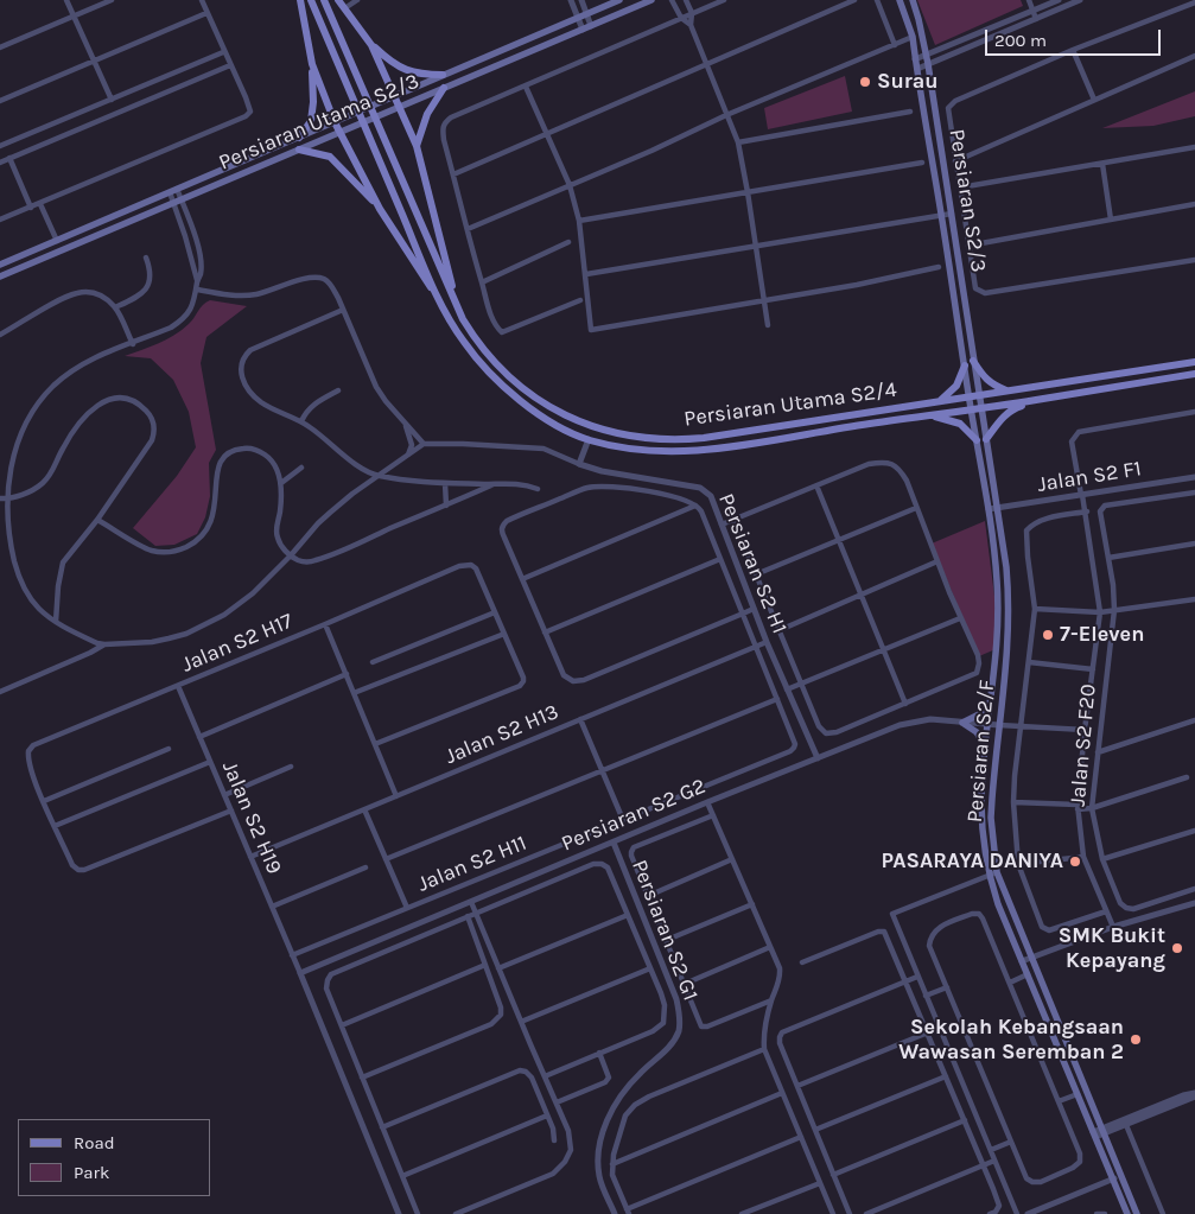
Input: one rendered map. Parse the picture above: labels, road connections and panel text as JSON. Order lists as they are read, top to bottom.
{
  "streets": {
    "main road": [
      "Persiaran Utama S2/3",
      "Persiaran S2/3",
      "Persiaran Utama S2/4",
      "Persiaran S2/F"
    ],
    "street": [
      "Jalan S2 F1",
      "Persiaran S2 H1",
      "Jalan S2 H17",
      "Jalan S2 H13",
      "Jalan S2 F20",
      "Persiaran S2 G2",
      "Jalan S2 H19",
      "Jalan S2 H11",
      "Persiaran S2 G1"
    ]
  },
  "crossings": [
    ["Persiaran S2/3", "Persiaran Utama S2/4"],
    ["Persiaran S2/3", "Persiaran S2/F"],
    ["Persiaran Utama S2/4", "Persiaran S2/F"],
    ["Jalan S2 F1", "Persiaran S2/F"],
    ["Persiaran S2 H1", "Jalan S2 H13"],
    ["Persiaran S2 H1", "Persiaran S2 G2"],
    ["Jalan S2 H17", "Jalan S2 H19"],
    ["Jalan S2 H13", "Jalan S2 H19"],
    ["Persiaran S2/F", "Persiaran S2 G2"],
    ["Persiaran S2 G2", "Jalan S2 H19"],
    ["Persiaran S2 G2", "Persiaran S2 G1"],
    ["Jalan S2 H19", "Jalan S2 H11"]
  ],
  "places": [
    "Surau",
    "7-Eleven",
    "PASARAYA DANIYA",
    "SMK Bukit Kepayang",
    "Sekolah Kebangsaan Wawasan Seremban 2"
  ],
  "legend": ["Road", "Park"],
  "scale_bar": "200 m"
}
